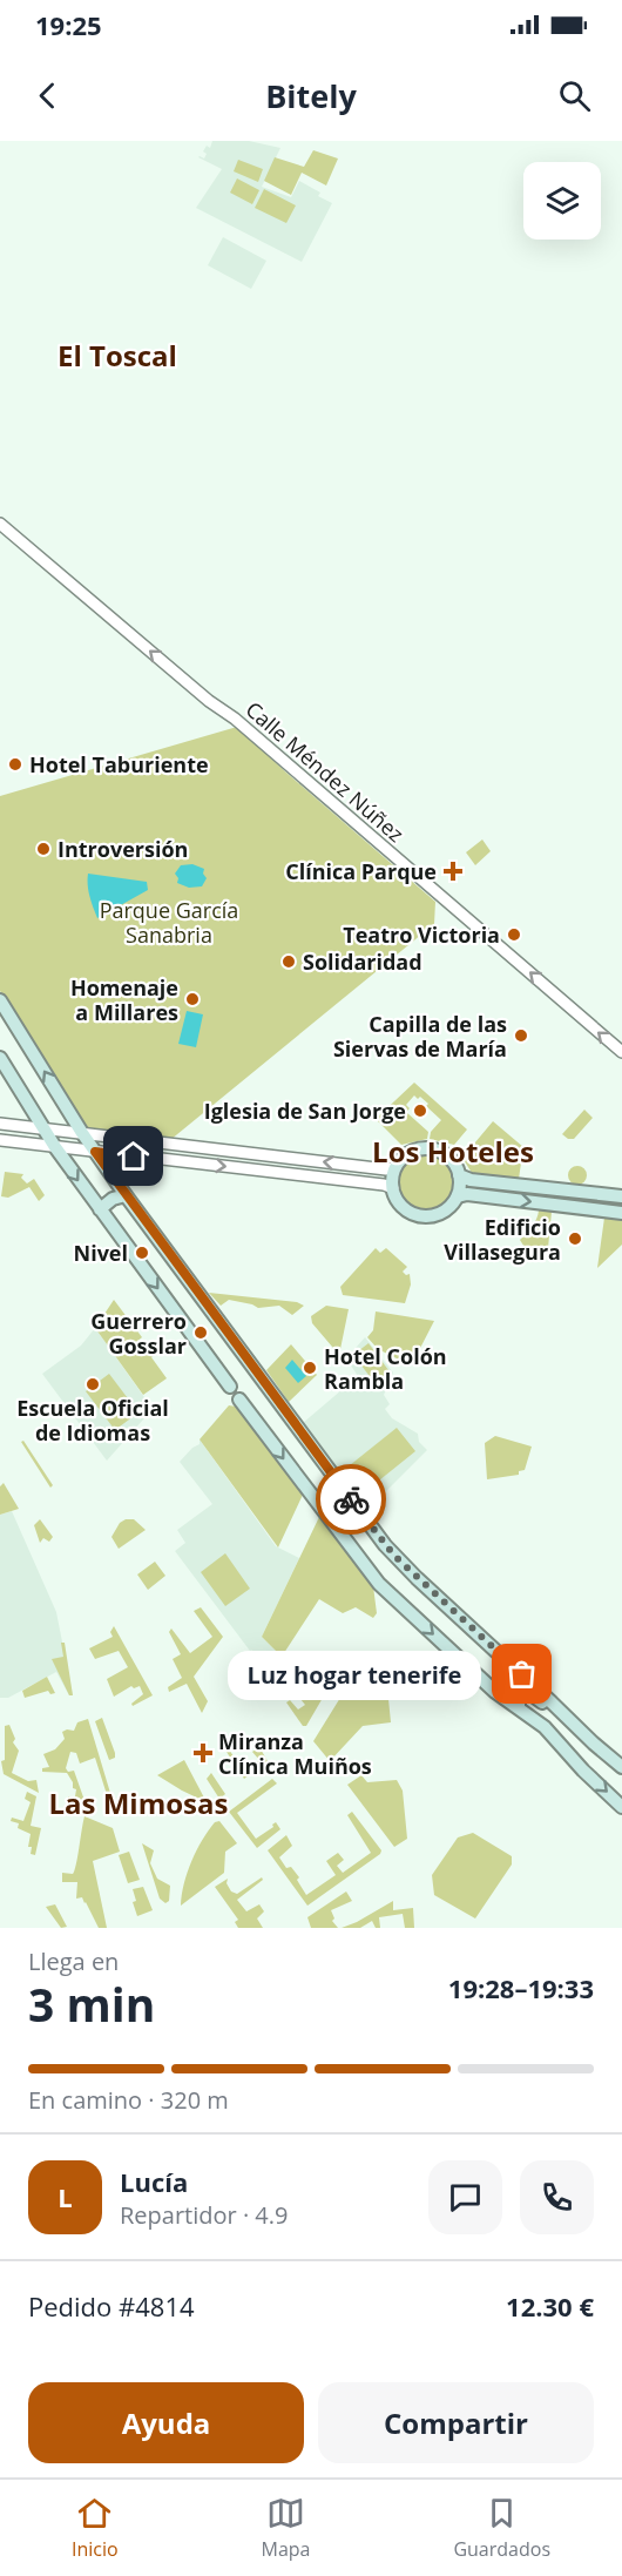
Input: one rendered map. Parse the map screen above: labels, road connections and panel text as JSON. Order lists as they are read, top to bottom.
{
  "streets": {
    "street": ["Calle Méndez Núñez"]
  },
  "one_way": ["Calle Méndez Núñez"],
  "districts": ["El Toscal", "Los Hoteles", "Las Mimosas"],
  "parks": ["Parque García Sanabria"],
  "places": {
    "other": [
      "Hotel Taburiente",
      "Introversión",
      "Teatro Victoria",
      "Solidaridad",
      "Homenaje a Millares",
      "Capilla de las Siervas de María",
      "Iglesia de San Jorge",
      "Edificio Villasegura",
      "Nivel",
      "Guerrero Gosslar",
      "Hotel Colón Rambla",
      "Escuela Oficial de Idiomas",
      "Luz hogar tenerife"
    ],
    "health": ["Clínica Parque", "Miranza Clínica Muiños"]
  },
  "page": {
    "status": "19:25",
    "header": "Bitely",
    "bubble": "Luz hogar tenerife",
    "heading": ["3 min", "Llega en", "19:28–19:33"],
    "panel": [
      "Lucía",
      "Repartidor · 4.9",
      "Pedido #4814",
      "12.30 €"
    ],
    "bar": "En camino · 320 m",
    "round": "L",
    "buttons": ["Ayuda", "Compartir"],
    "tabs": ["Inicio", "Mapa", "Guardados"]
  }
}
